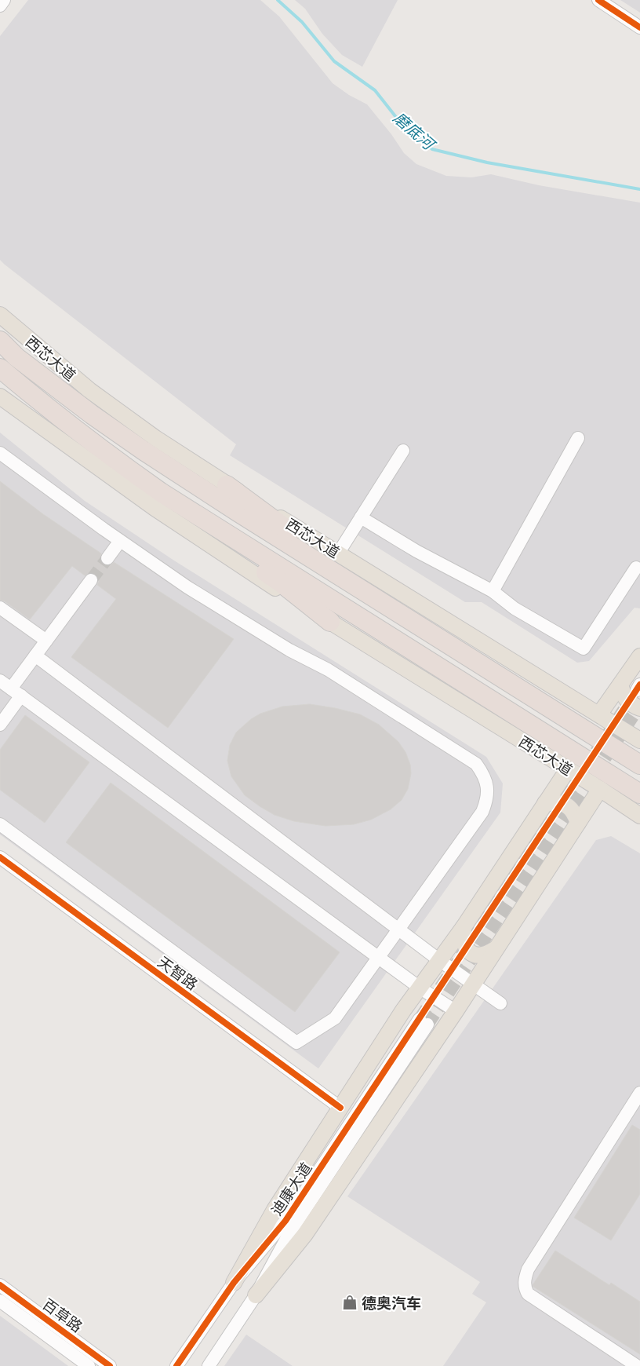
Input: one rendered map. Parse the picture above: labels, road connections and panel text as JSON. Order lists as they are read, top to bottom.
{
  "streets": {
    "highway": ["西芯大道"],
    "street": ["天智路", "迪康大道", "百草路"]
  },
  "water": ["磨底河"],
  "places": {
    "shop": ["德奥汽车"]
  }
}
